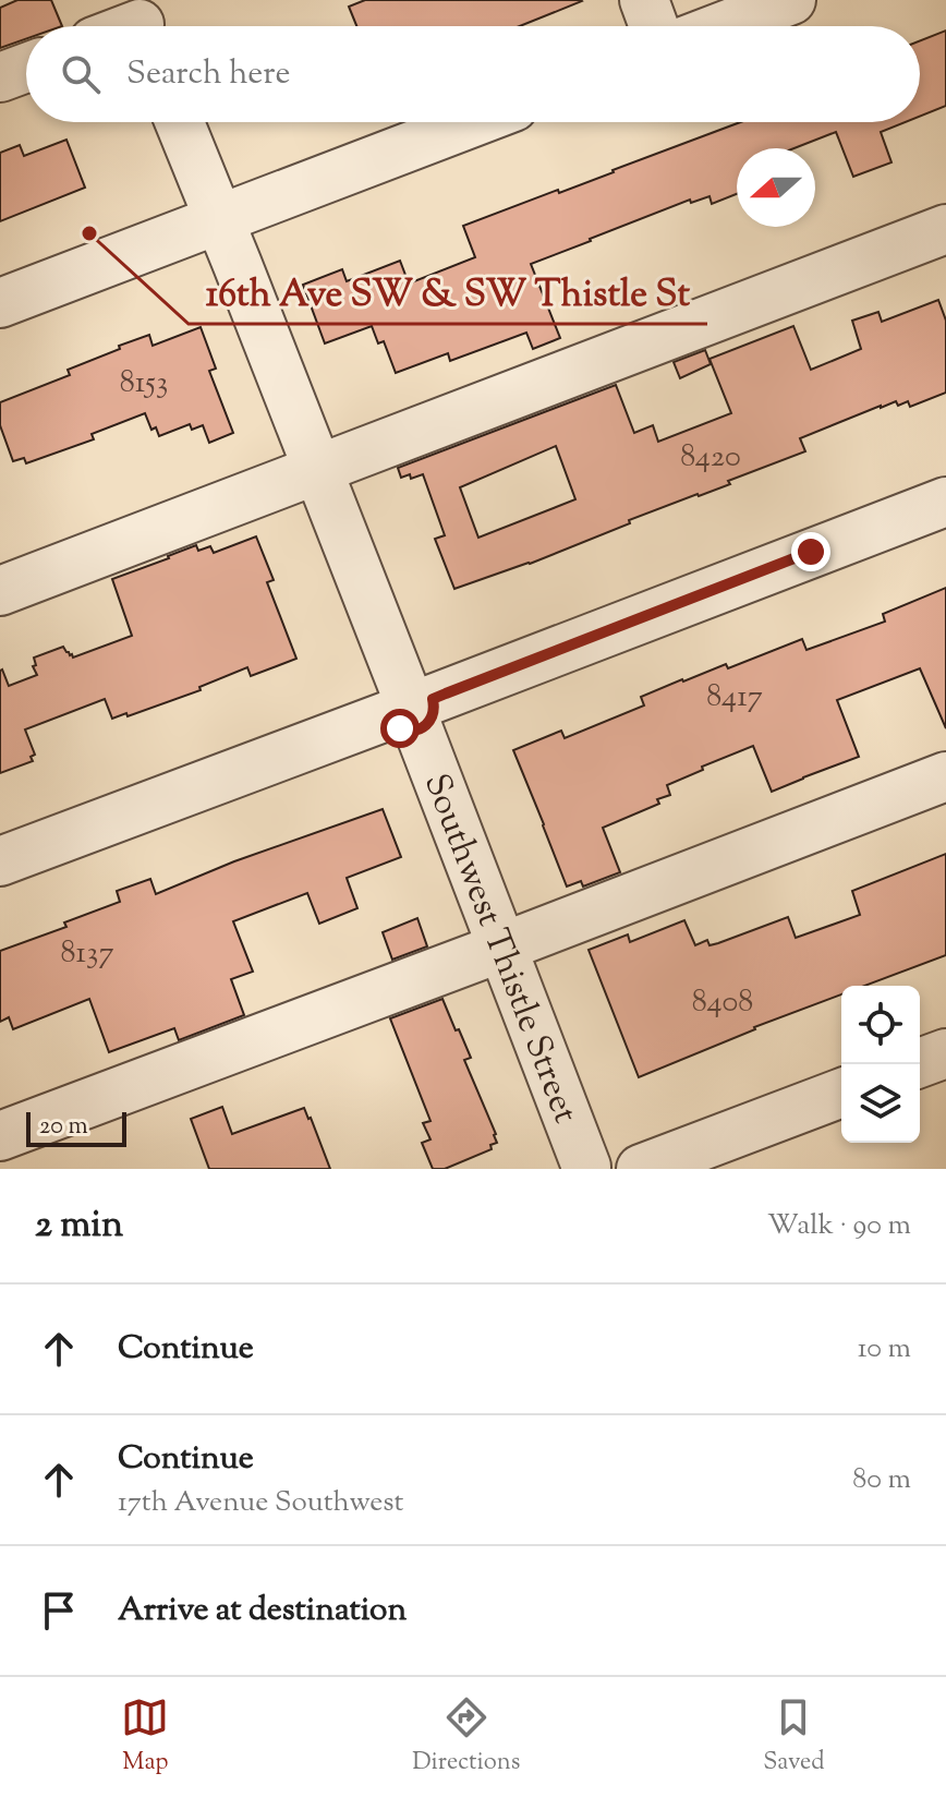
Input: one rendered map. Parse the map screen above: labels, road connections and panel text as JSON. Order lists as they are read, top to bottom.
{
  "streets": {
    "street": ["Southwest Thistle Street"]
  },
  "places": ["16th Ave SW & SW Thistle St"],
  "house_numbers": [
    "8153",
    "8420",
    "8417",
    "8137",
    "8408"
  ],
  "scale_bar": "20 m",
  "north": "left",
  "page": {
    "search": "Search here",
    "scale": "20 m",
    "heading": ["2 min", "Walk · 90 m"],
    "list": [
      ["Continue", "10 m"],
      ["Continue", "17th Avenue Southwest", "80 m"],
      "Arrive at destination"
    ],
    "nav": ["Map", "Directions", "Saved"]
  }
}
